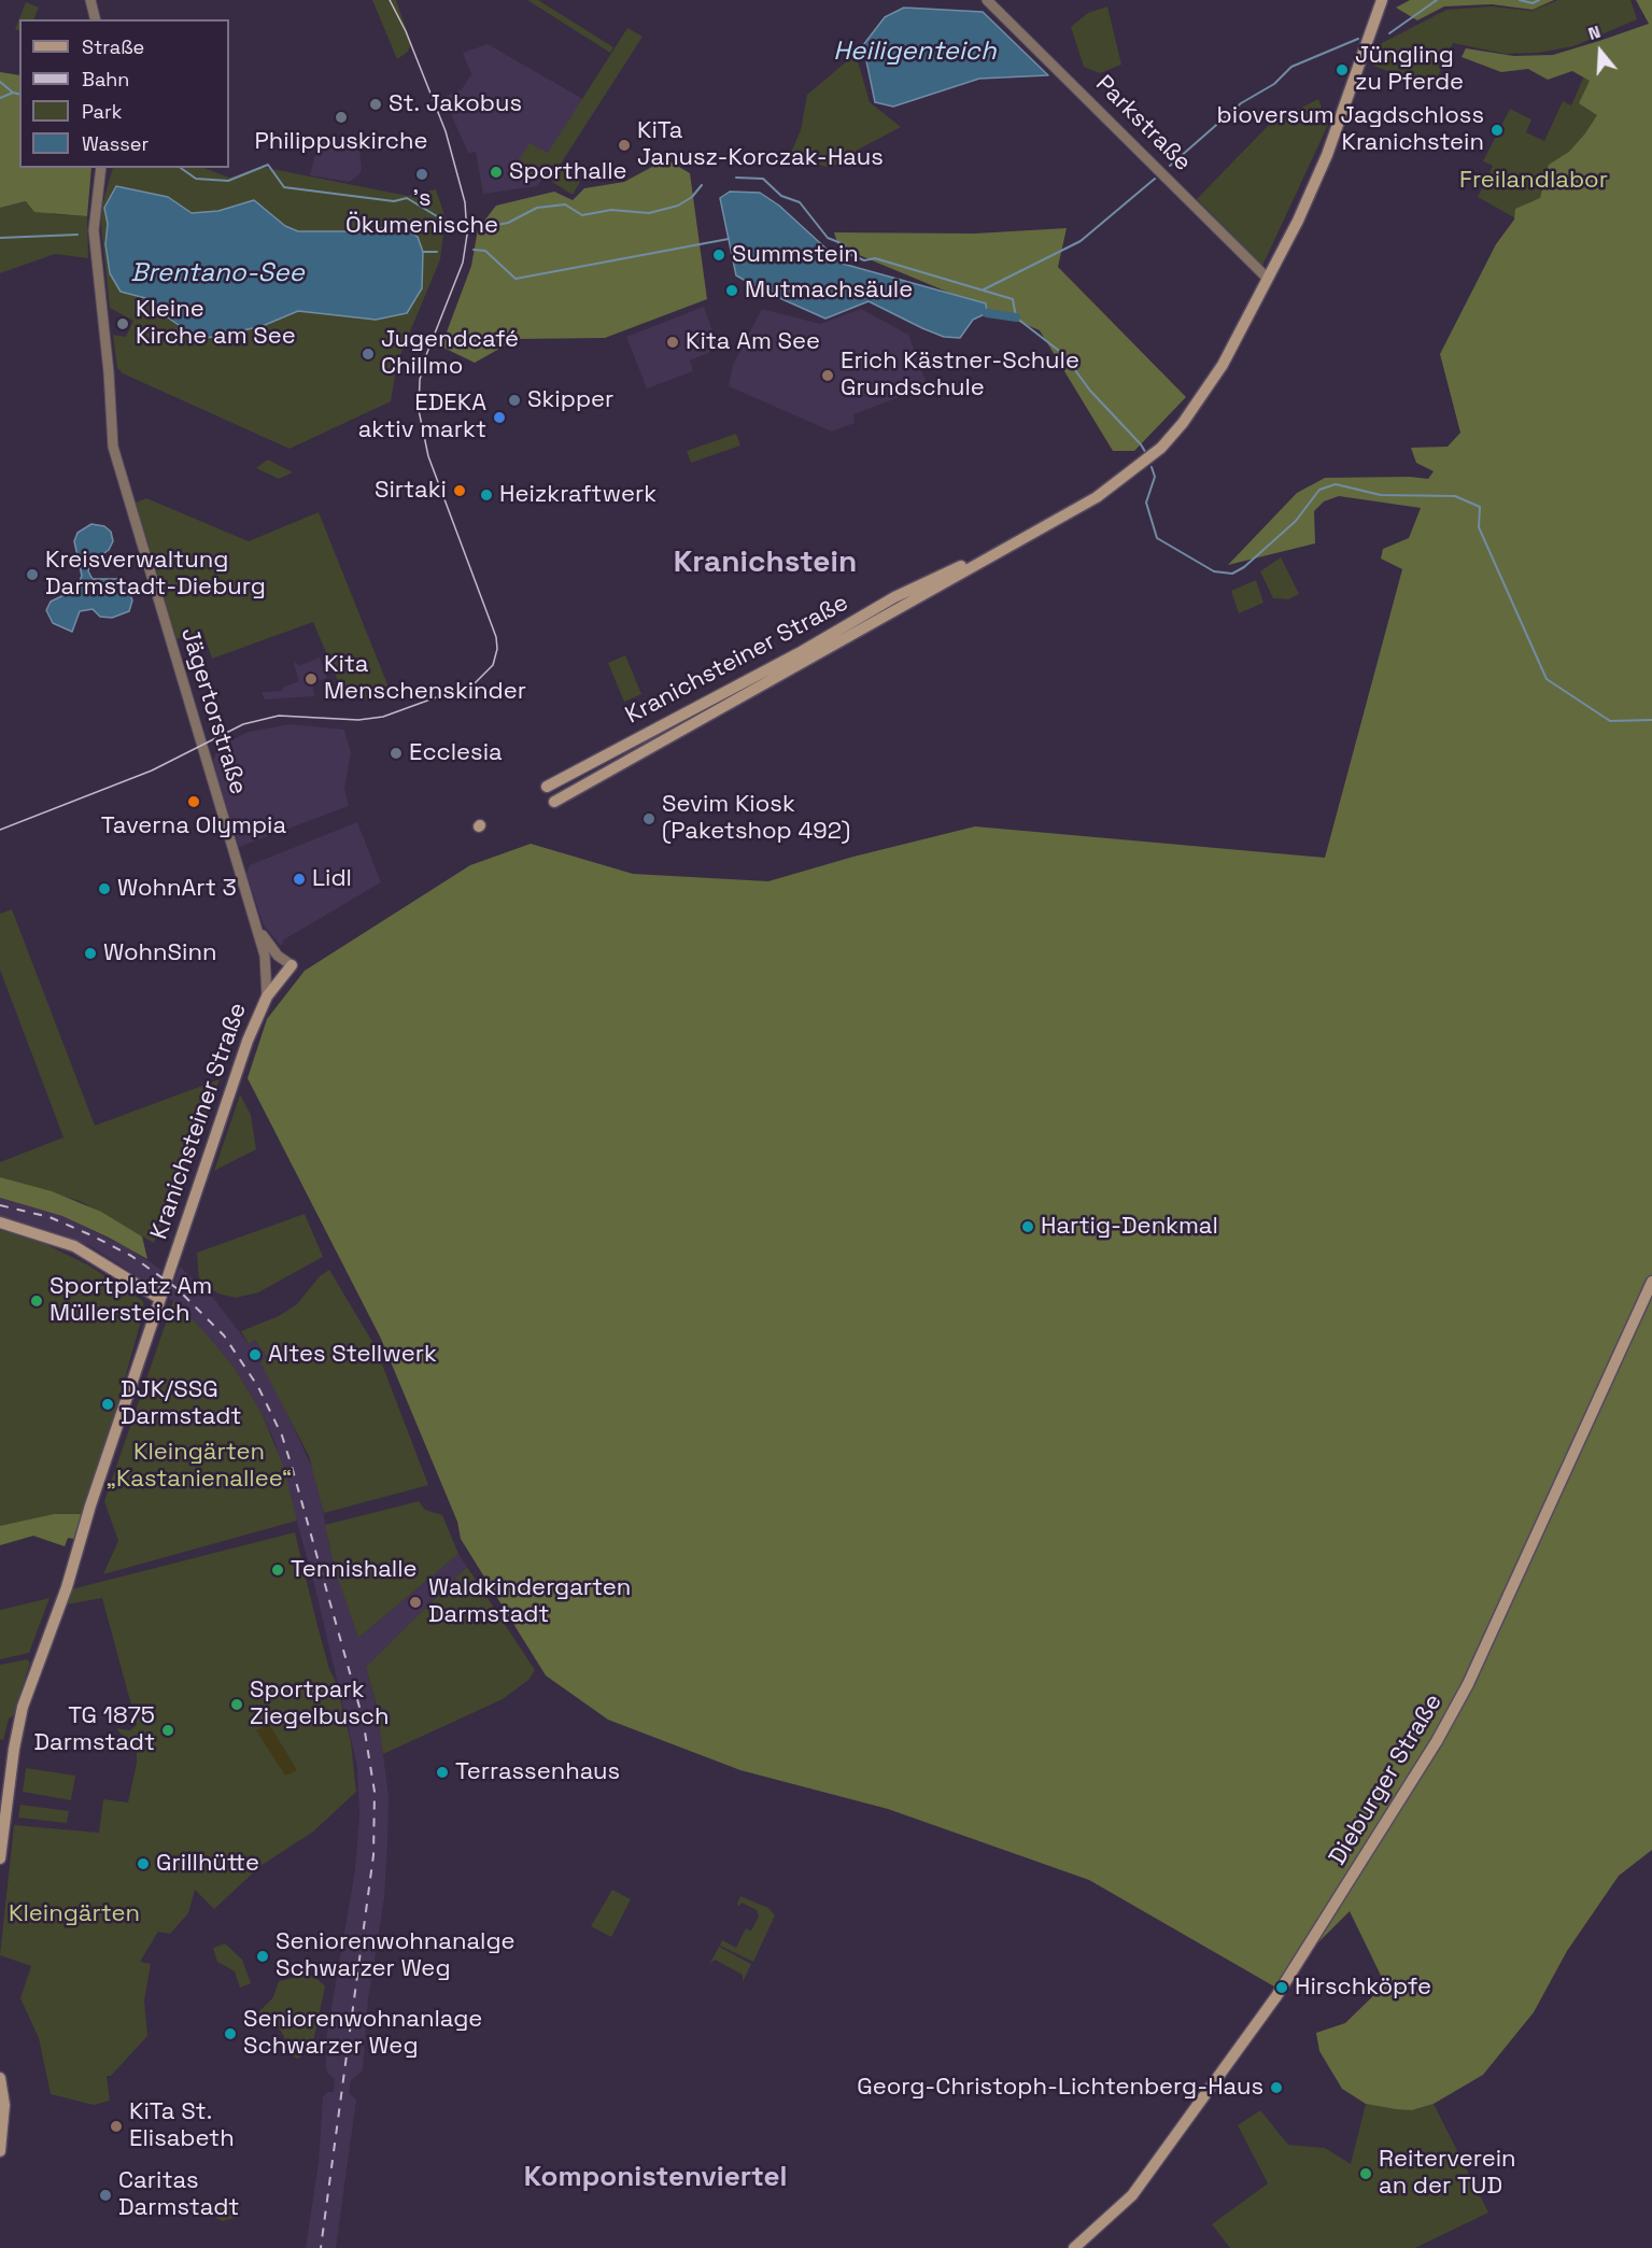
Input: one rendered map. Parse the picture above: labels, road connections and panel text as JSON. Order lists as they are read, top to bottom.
{
  "streets": {
    "main road": ["Kranichsteiner Straße", "Dieburger Straße"],
    "street": ["Parkstraße", "Jägertorstraße"]
  },
  "crossings": [
    ["Parkstraße", "Kranichsteiner Straße"],
    ["Kranichsteiner Straße", "Jägertorstraße"]
  ],
  "districts": ["Kranichstein", "Komponistenviertel"],
  "water": ["Heiligenteich", "Brentano-See"],
  "parks": ["Freilandlabor", "Kleingärten „Kastanienallee“", "Kleingärten"],
  "places": [
    "Jüngling zu Pferde",
    "St. Jakobus",
    "Philippuskirche",
    "bioversum Jagdschloss Kranichstein",
    "KiTa Janusz-Korczak-Haus",
    "Sporthalle",
    "'s Ökumenische",
    "Summstein",
    "Mutmachsäule",
    "Kleine Kirche am See",
    "Kita Am See",
    "Jugendcafé Chillmo",
    "Erich Kästner-Schule Grundschule",
    "Skipper",
    "EDEKA aktiv markt",
    "Sirtaki",
    "Heizkraftwerk",
    "Kreisverwaltung Darmstadt-Dieburg",
    "Kita Menschenskinder",
    "Ecclesia",
    "Taverna Olympia",
    "Sevim Kiosk (Paketshop 492)",
    "Lidl",
    "WohnArt 3",
    "WohnSinn",
    "Hartig-Denkmal",
    "Sportplatz Am Müllersteich",
    "Altes Stellwerk",
    "DJK/SSG Darmstadt",
    "Tennishalle",
    "Waldkindergarten Darmstadt",
    "Sportpark Ziegelbusch",
    "TG 1875 Darmstadt",
    "Terrassenhaus",
    "Grillhütte",
    "Seniorenwohnanalge Schwarzer Weg",
    "Hirschköpfe",
    "Seniorenwohnanlage Schwarzer Weg",
    "Georg-Christoph-Lichtenberg-Haus",
    "KiTa St. Elisabeth",
    "Reiterverein an der TUD",
    "Caritas Darmstadt"
  ],
  "legend": [
    "Straße",
    "Bahn",
    "Park",
    "Wasser"
  ],
  "north": "top"
}
